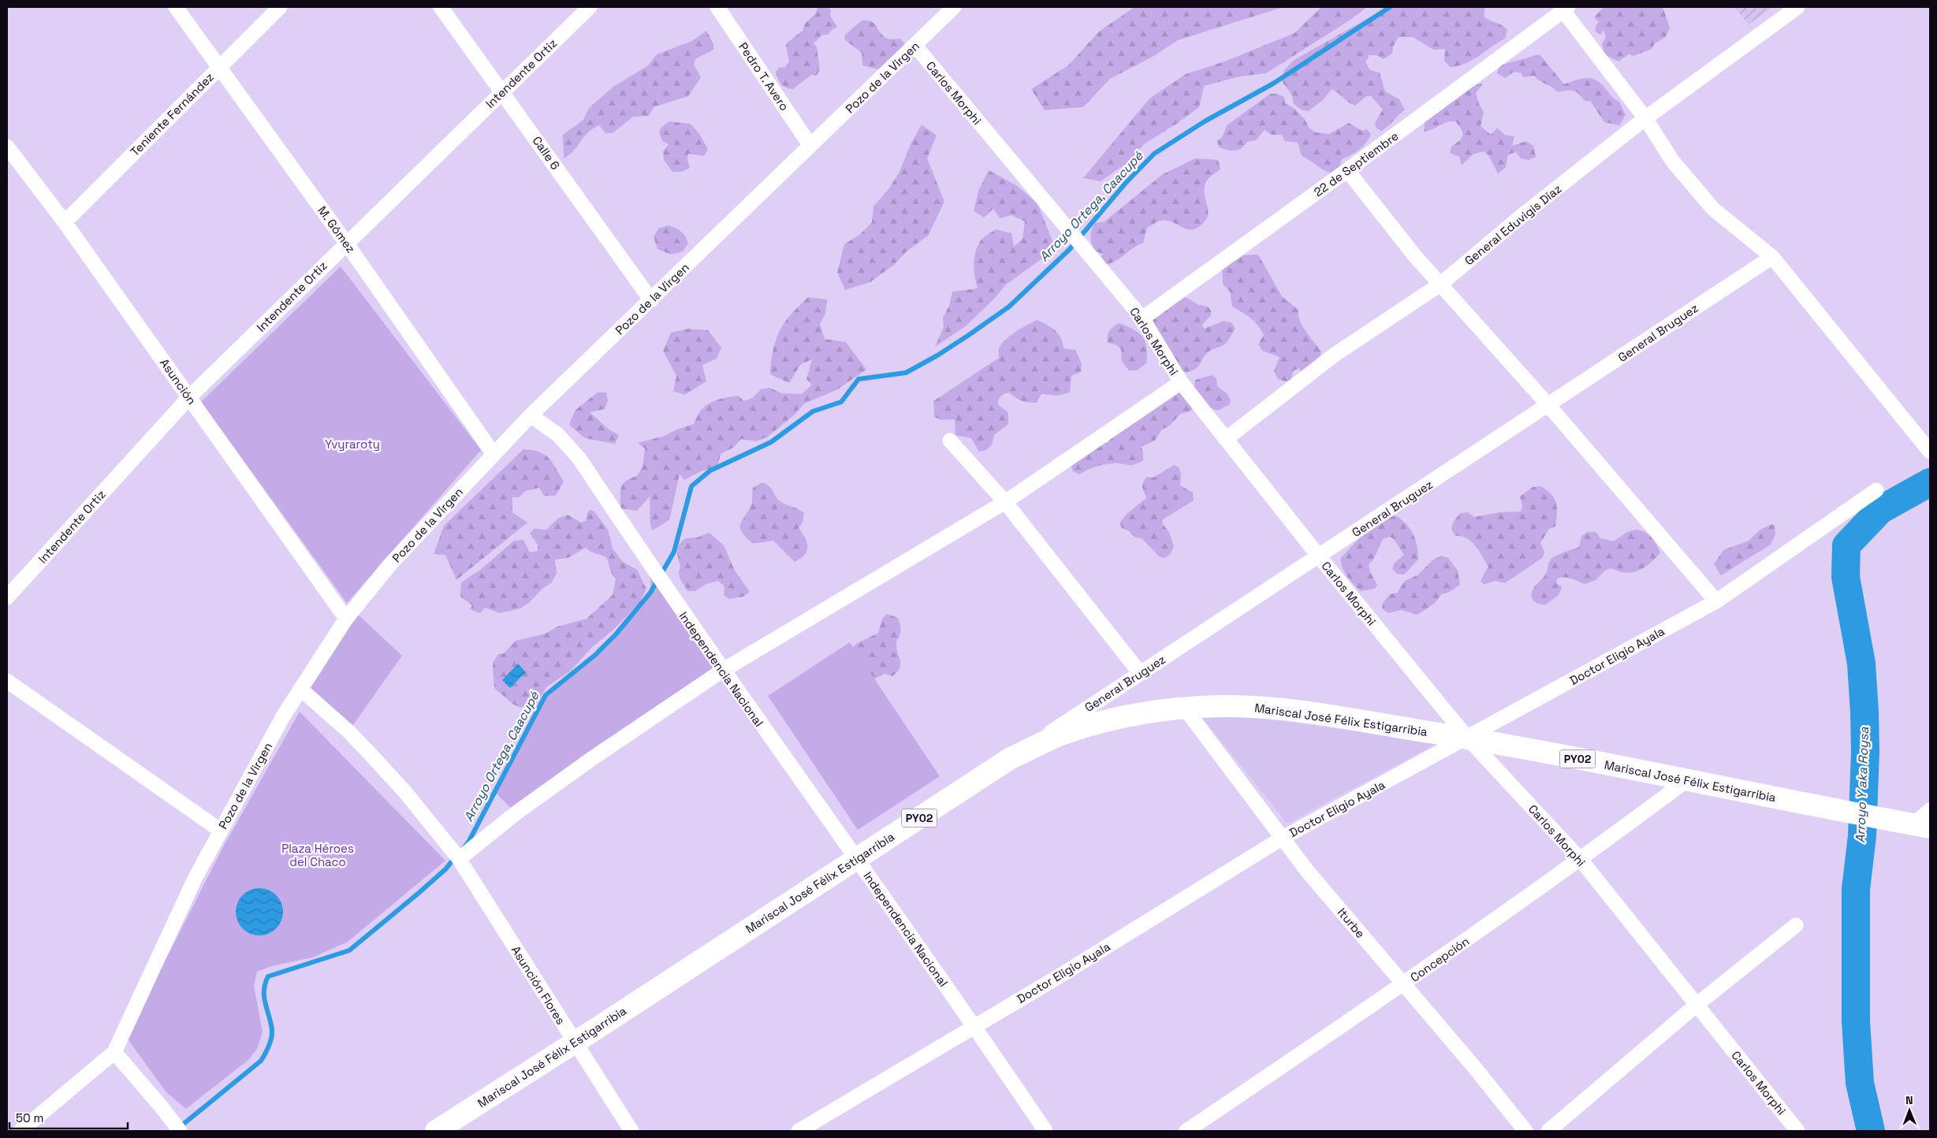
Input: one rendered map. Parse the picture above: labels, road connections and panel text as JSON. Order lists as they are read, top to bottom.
{
  "streets": {
    "main road": ["Mariscal José Félix Estigarribia", "PY02"],
    "street": [
      "Intendente Ortiz",
      "Pedro T. Avero",
      "Pozo de la Virgen",
      "Carlos Morphi",
      "Teniente Fernández",
      "Calle 6",
      "22 de Septiembre",
      "General Eduvigis Díaz",
      "M. Gómez",
      "General Bruguez",
      "Asunción",
      "Doctor Eligio Ayala",
      "Independencia Nacional",
      "Iturbe",
      "Concepción",
      "Asunción Flores"
    ]
  },
  "crossings": [
    ["Intendente Ortiz", "Calle 6"],
    ["Intendente Ortiz", "M. Gómez"],
    ["Intendente Ortiz", "Asunción"],
    ["Pedro T. Avero", "Pozo de la Virgen"],
    ["Pozo de la Virgen", "Carlos Morphi"],
    ["Pozo de la Virgen", "Calle 6"],
    ["Pozo de la Virgen", "M. Gómez"],
    ["Pozo de la Virgen", "Asunción"],
    ["Pozo de la Virgen", "Independencia Nacional"],
    ["Pozo de la Virgen", "Asunción Flores"],
    ["Carlos Morphi", "22 de Septiembre"],
    ["Carlos Morphi", "General Eduvigis Díaz"],
    ["Carlos Morphi", "General Bruguez"],
    ["Carlos Morphi", "Doctor Eligio Ayala"],
    ["Carlos Morphi", "Mariscal José Félix Estigarribia"],
    ["Carlos Morphi", "Concepción"],
    ["Teniente Fernández", "M. Gómez"],
    ["Teniente Fernández", "Asunción"],
    ["General Bruguez", "Mariscal José Félix Estigarribia"],
    ["Doctor Eligio Ayala", "Independencia Nacional"],
    ["Doctor Eligio Ayala", "Mariscal José Félix Estigarribia"],
    ["Doctor Eligio Ayala", "Iturbe"],
    ["Independencia Nacional", "Mariscal José Félix Estigarribia"],
    ["Mariscal José Félix Estigarribia", "Iturbe"],
    ["Mariscal José Félix Estigarribia", "Concepción"],
    ["Mariscal José Félix Estigarribia", "Asunción Flores"],
    ["Iturbe", "Concepción"]
  ],
  "water": ["Arroyo Ortega, Caacupé", "Arroyo Y aka Roysa"],
  "parks": ["Yvyraroty", "Plaza Héroes del Chaco"],
  "scale_bar": "50 m",
  "north": "top"
}
